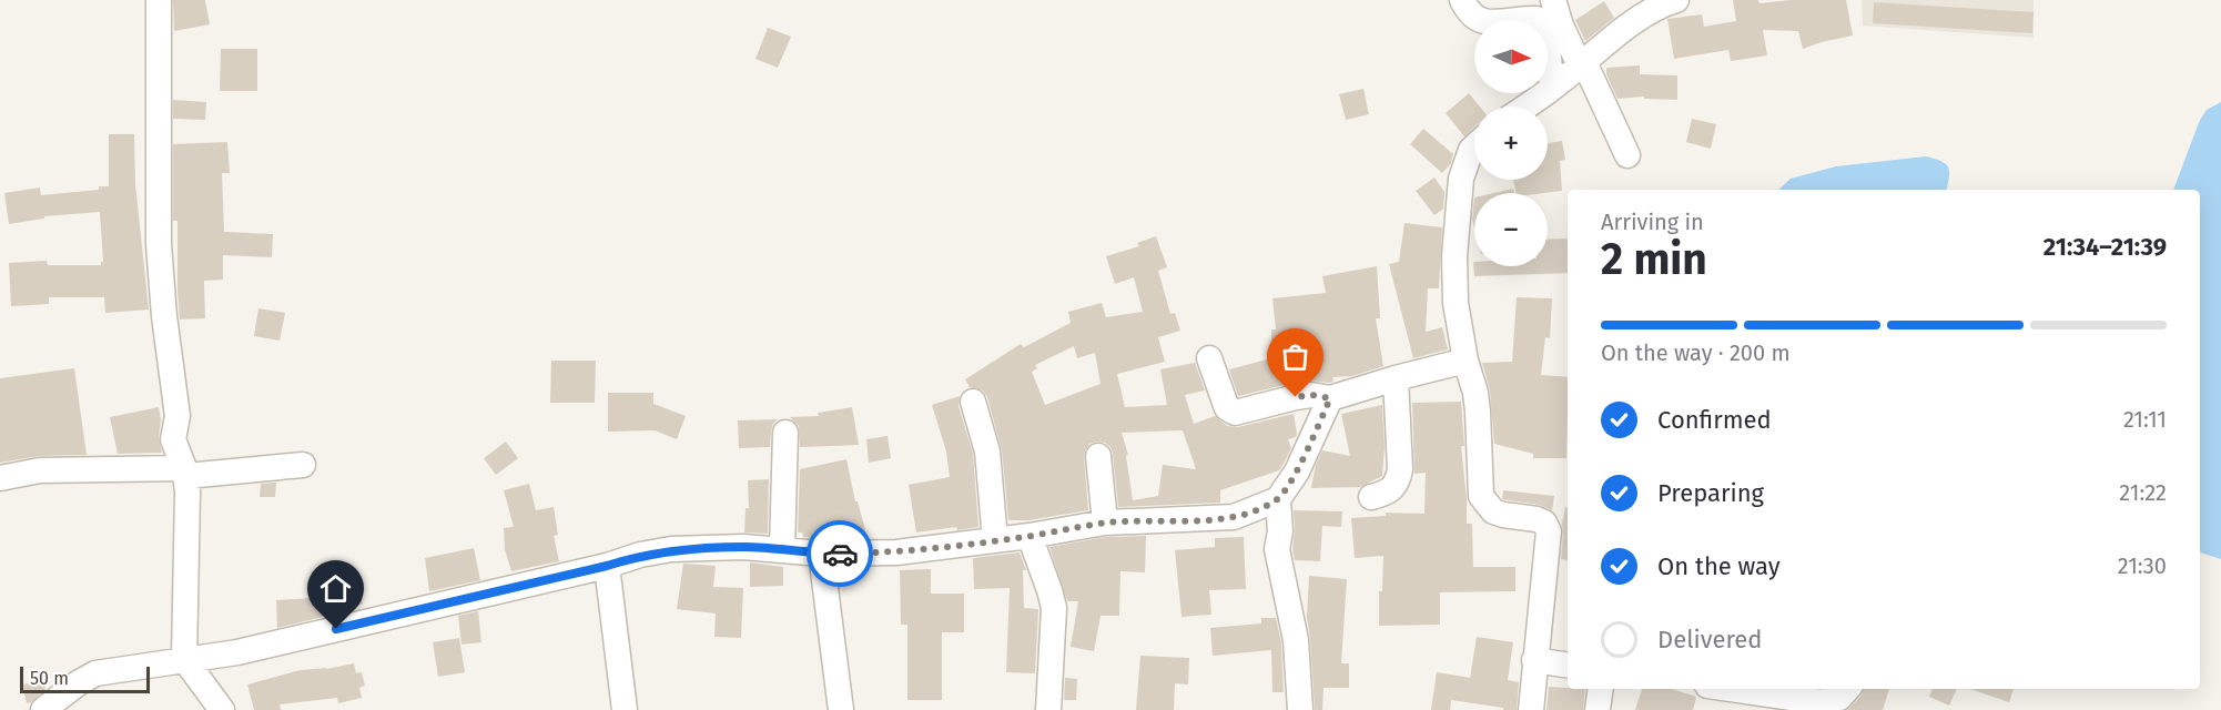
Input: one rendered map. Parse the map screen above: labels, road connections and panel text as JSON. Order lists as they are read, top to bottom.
{
  "scale_bar": "50 m",
  "north": "right",
  "page": {
    "map_buttons": ["+", "−"],
    "heading": ["2 min", "Arriving in", "21:34–21:39"],
    "bar": "On the way · 200 m",
    "list": [
      ["Confirmed", "21:11"],
      ["Preparing", "21:22"],
      ["On the way", "21:30"],
      "Delivered"
    ],
    "scale": "50 m"
  }
}
